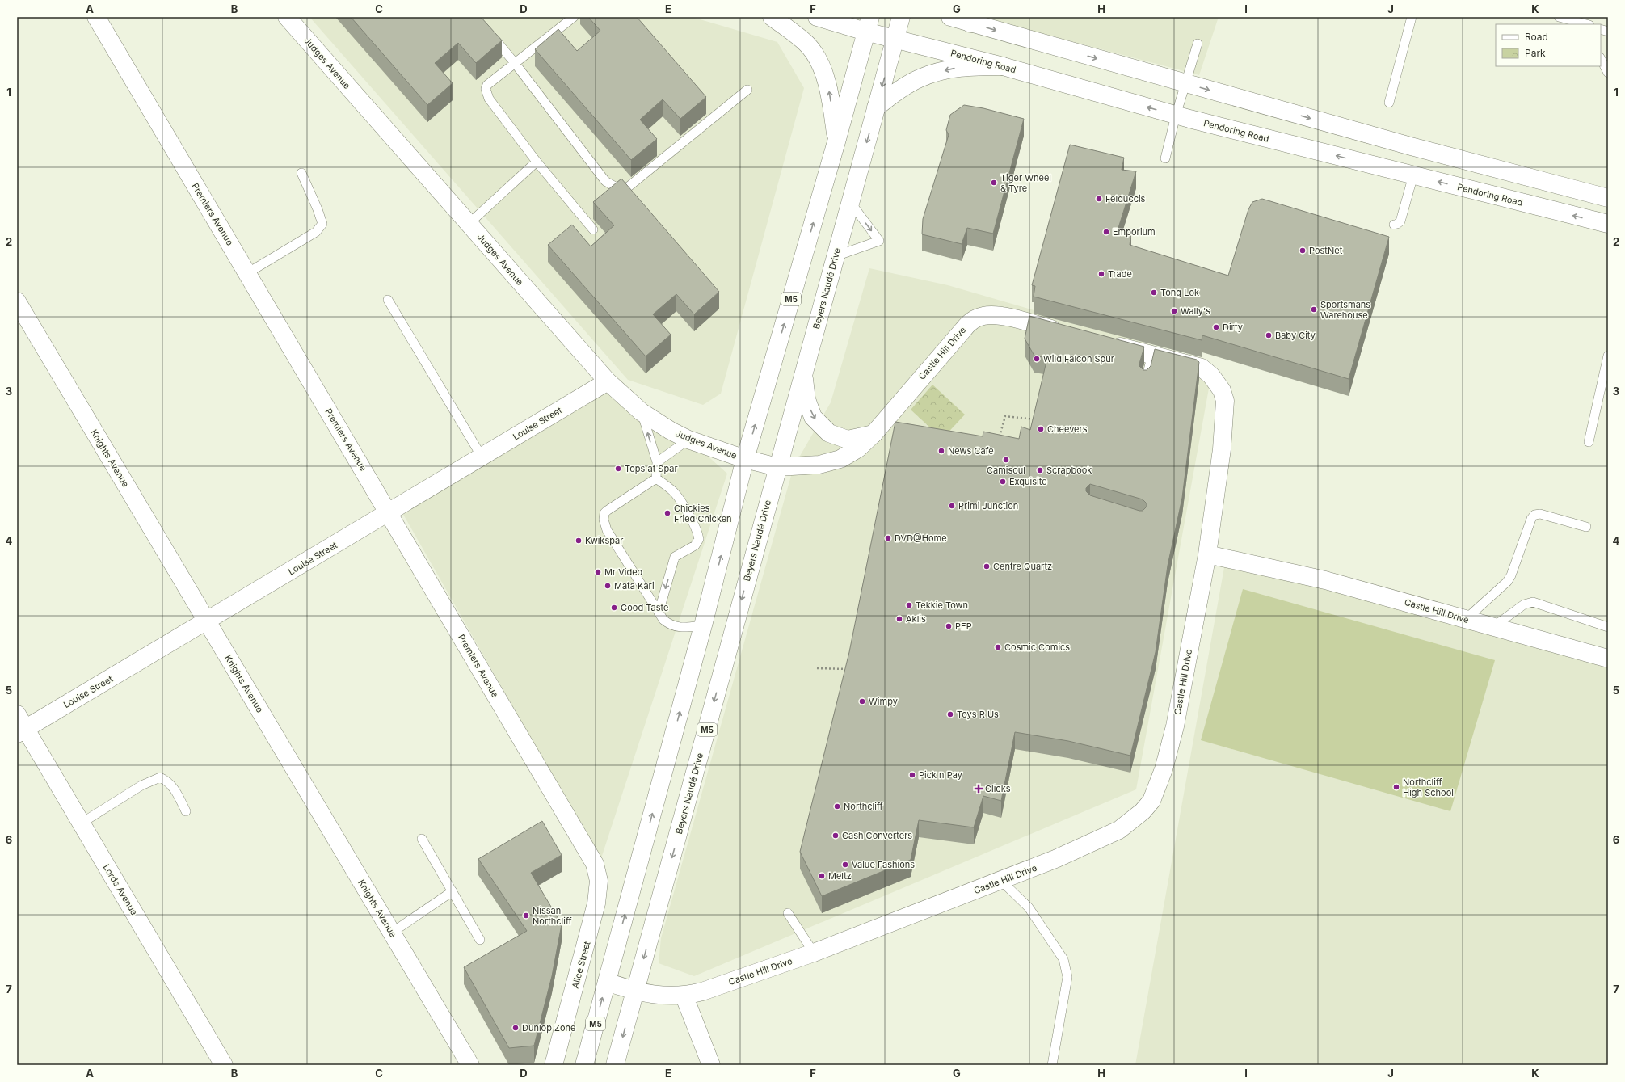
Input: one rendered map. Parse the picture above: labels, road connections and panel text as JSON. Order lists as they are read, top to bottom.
{
  "streets": {
    "street": [
      "Pendoring Road",
      "Judges Avenue",
      "Premiers Avenue",
      "Beyers Naudé Drive",
      "M5",
      "Castle Hill Drive",
      "Louise Street",
      "Knights Avenue",
      "Lords Avenue",
      "Alice Street"
    ]
  },
  "crossings": [
    ["Pendoring Road", "Beyers Naudé Drive"],
    ["Pendoring Road", "M5"],
    ["Judges Avenue", "M5"],
    ["Judges Avenue", "Castle Hill Drive"],
    ["Judges Avenue", "Louise Street"],
    ["Premiers Avenue", "Louise Street"],
    ["Premiers Avenue", "Alice Street"],
    ["Beyers Naudé Drive", "Castle Hill Drive"],
    ["M5", "Castle Hill Drive"],
    ["Louise Street", "Knights Avenue"],
    ["Louise Street", "Lords Avenue"]
  ],
  "places": {
    "other": [
      "Tiger Wheel & Tyre",
      "Felduccis",
      "Emporium",
      "PostNet",
      "Trade",
      "Tong Lok",
      "Sportsmans Warehouse",
      "Wally's",
      "Dirty",
      "Baby City",
      "Wild Falcon Spur",
      "Cheevers",
      "News Cafe",
      "Camisoul",
      "Tops at Spar",
      "Scrapbook",
      "Exquisite",
      "Primi Junction",
      "Chickies Fried Chicken",
      "DVD@Home",
      "Kwikspar",
      "Centre Quartz",
      "Mr Video",
      "Mata Kari",
      "Tekkie Town",
      "Good Taste",
      "Aklis",
      "PEP",
      "Cosmic Comics",
      "Wimpy",
      "Toys R Us",
      "Pick n Pay",
      "Northcliff High School",
      "Northcliff",
      "Cash Converters",
      "Value Fashions",
      "Meltz",
      "Nissan Northcliff",
      "Dunlop Zone"
    ],
    "health": ["Clicks"]
  },
  "legend": ["Road", "Park"],
  "grid": {
    "columns": [
      "A",
      "B",
      "C",
      "D",
      "E",
      "F",
      "G",
      "H",
      "I",
      "J",
      "K"
    ],
    "rows": [
      "1",
      "2",
      "3",
      "4",
      "5",
      "6",
      "7"
    ]
  }
}
